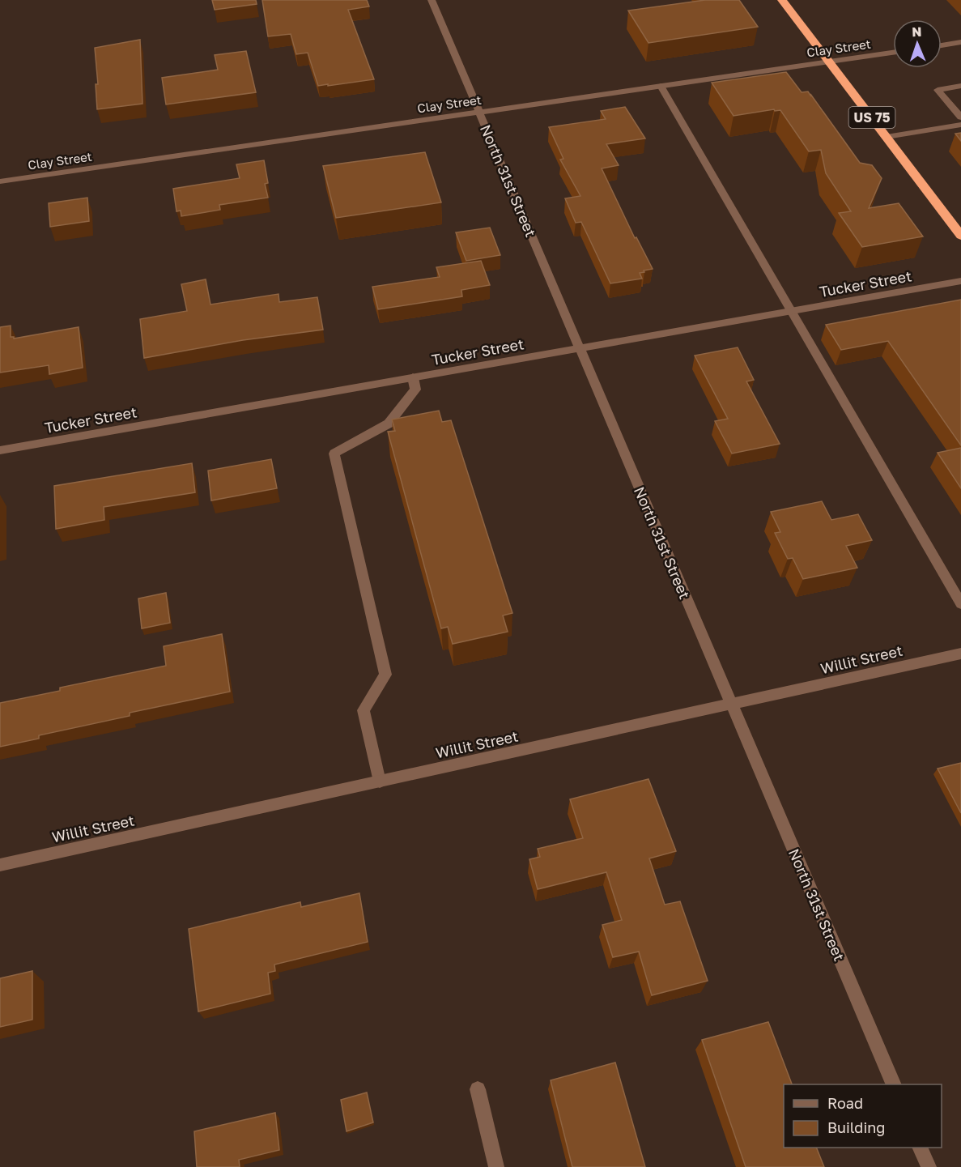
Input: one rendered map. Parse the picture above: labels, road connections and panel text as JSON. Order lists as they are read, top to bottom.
{
  "streets": {
    "highway": ["US 75"],
    "street": [
      "Clay Street",
      "North 31st Street",
      "Tucker Street",
      "Willit Street"
    ]
  },
  "crossings": [
    ["Clay Street", "US 75"],
    ["Clay Street", "North 31st Street"],
    ["North 31st Street", "Tucker Street"],
    ["North 31st Street", "Willit Street"]
  ],
  "legend": ["Road", "Building"],
  "north": "top"
}
